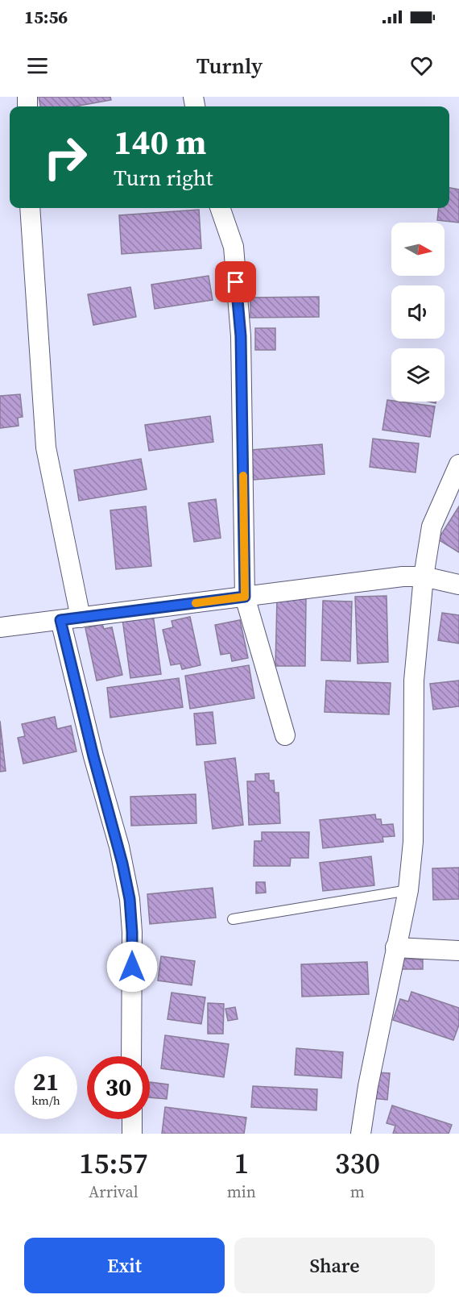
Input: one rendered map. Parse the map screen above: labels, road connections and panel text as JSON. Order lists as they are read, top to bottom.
{
  "north": "right",
  "page": {
    "status": "15:56",
    "header": "Turnly",
    "turn": ["140 m", "Turn right"],
    "speed": "21 km/h",
    "limit": "30",
    "eta": [
      "15:57",
      "Arrival",
      "1",
      "min",
      "330",
      "m"
    ],
    "buttons": ["Exit", "Share"]
  }
}
